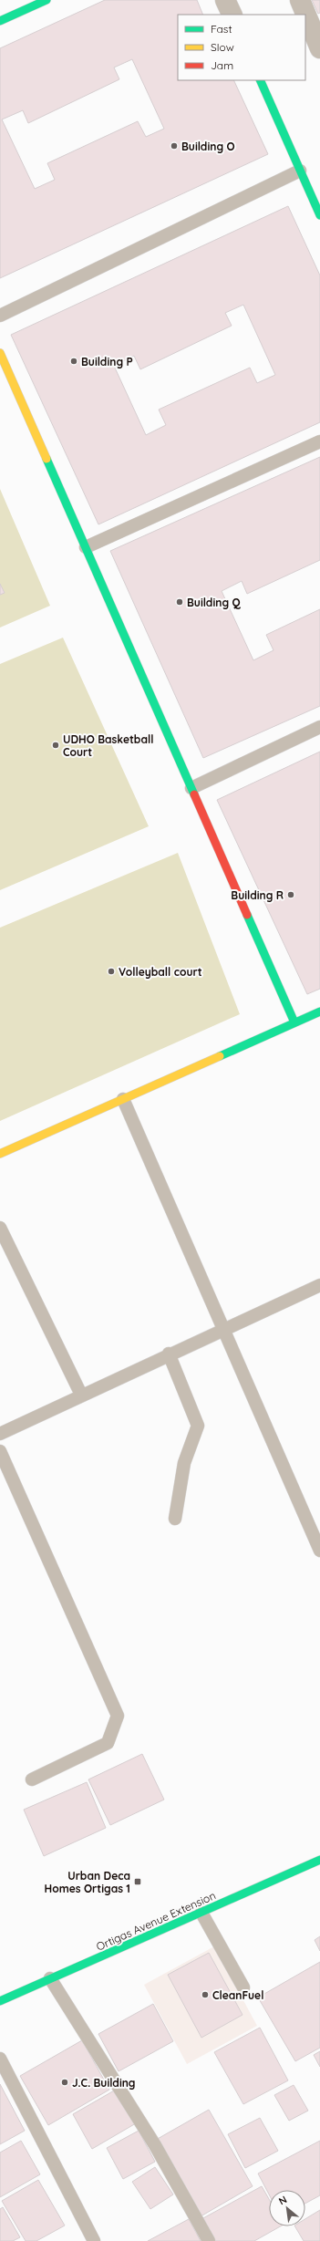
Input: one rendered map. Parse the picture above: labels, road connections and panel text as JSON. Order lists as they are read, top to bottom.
{
  "streets": {
    "street": ["Ortigas Avenue Extension"]
  },
  "places": {
    "other": [
      "Building O",
      "Building P",
      "Building Q",
      "UDHO Basketball Court",
      "Building R",
      "Volleyball court",
      "CleanFuel",
      "J.C. Building"
    ],
    "transit": ["Urban Deca Homes Ortigas 1"]
  },
  "legend": ["Fast", "Slow", "Jam"],
  "north": "top left"
}
